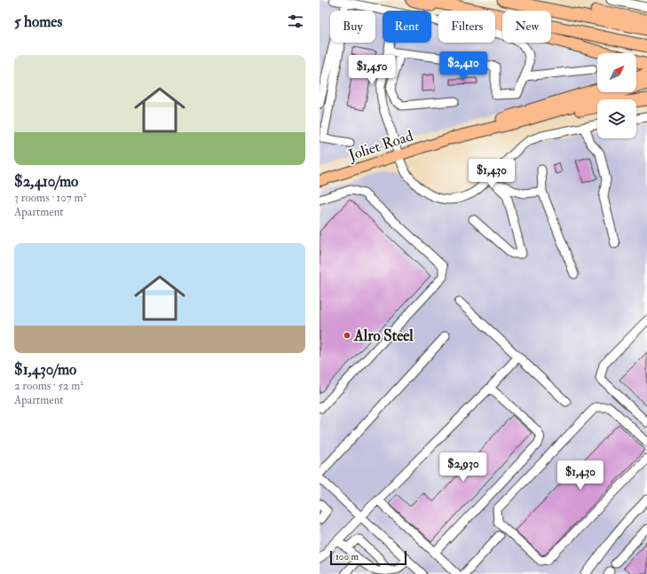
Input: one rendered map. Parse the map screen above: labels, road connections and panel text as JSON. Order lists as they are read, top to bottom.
{
  "streets": {
    "main road": ["Joliet Road"]
  },
  "places": ["Alro Steel"],
  "scale_bar": "100 m",
  "north": "top right",
  "page": {
    "heading": "5 homes",
    "chip": [
      "Buy",
      "Rent",
      "Filters",
      "New"
    ],
    "list": [
      {
        "name": "$2,410/mo",
        "note": "3 rooms · 107 m² · Apartment"
      },
      {
        "name": "$1,430/mo",
        "note": "2 rooms · 52 m² · Apartment"
      }
    ],
    "price": [
      "$2,410",
      "$1,450",
      "$1,430",
      "$2,930",
      "$1,430"
    ],
    "scale": "100 m"
  }
}
